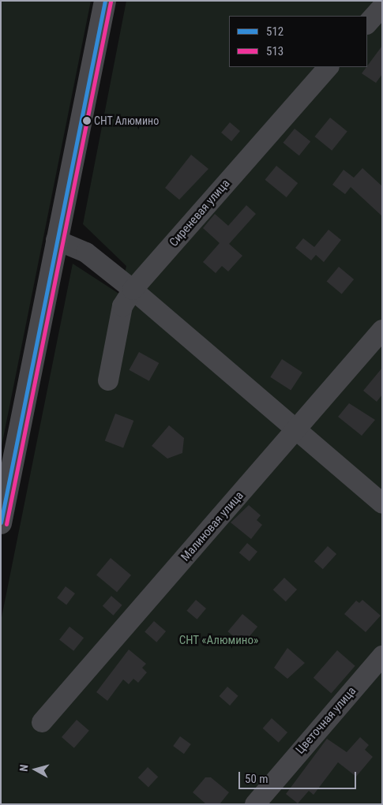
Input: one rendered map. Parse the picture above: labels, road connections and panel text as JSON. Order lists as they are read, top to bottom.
{
  "streets": {
    "street": ["Сиреневая улица", "Малиновая улица", "Цветочная улица"]
  },
  "parks": ["СНТ «Алюмино»"],
  "places": ["СНТ Алюмино"],
  "lines": ["transit line 512", "transit line 513"],
  "legend": ["512", "513"],
  "scale_bar": "50 m",
  "north": "left"
}
